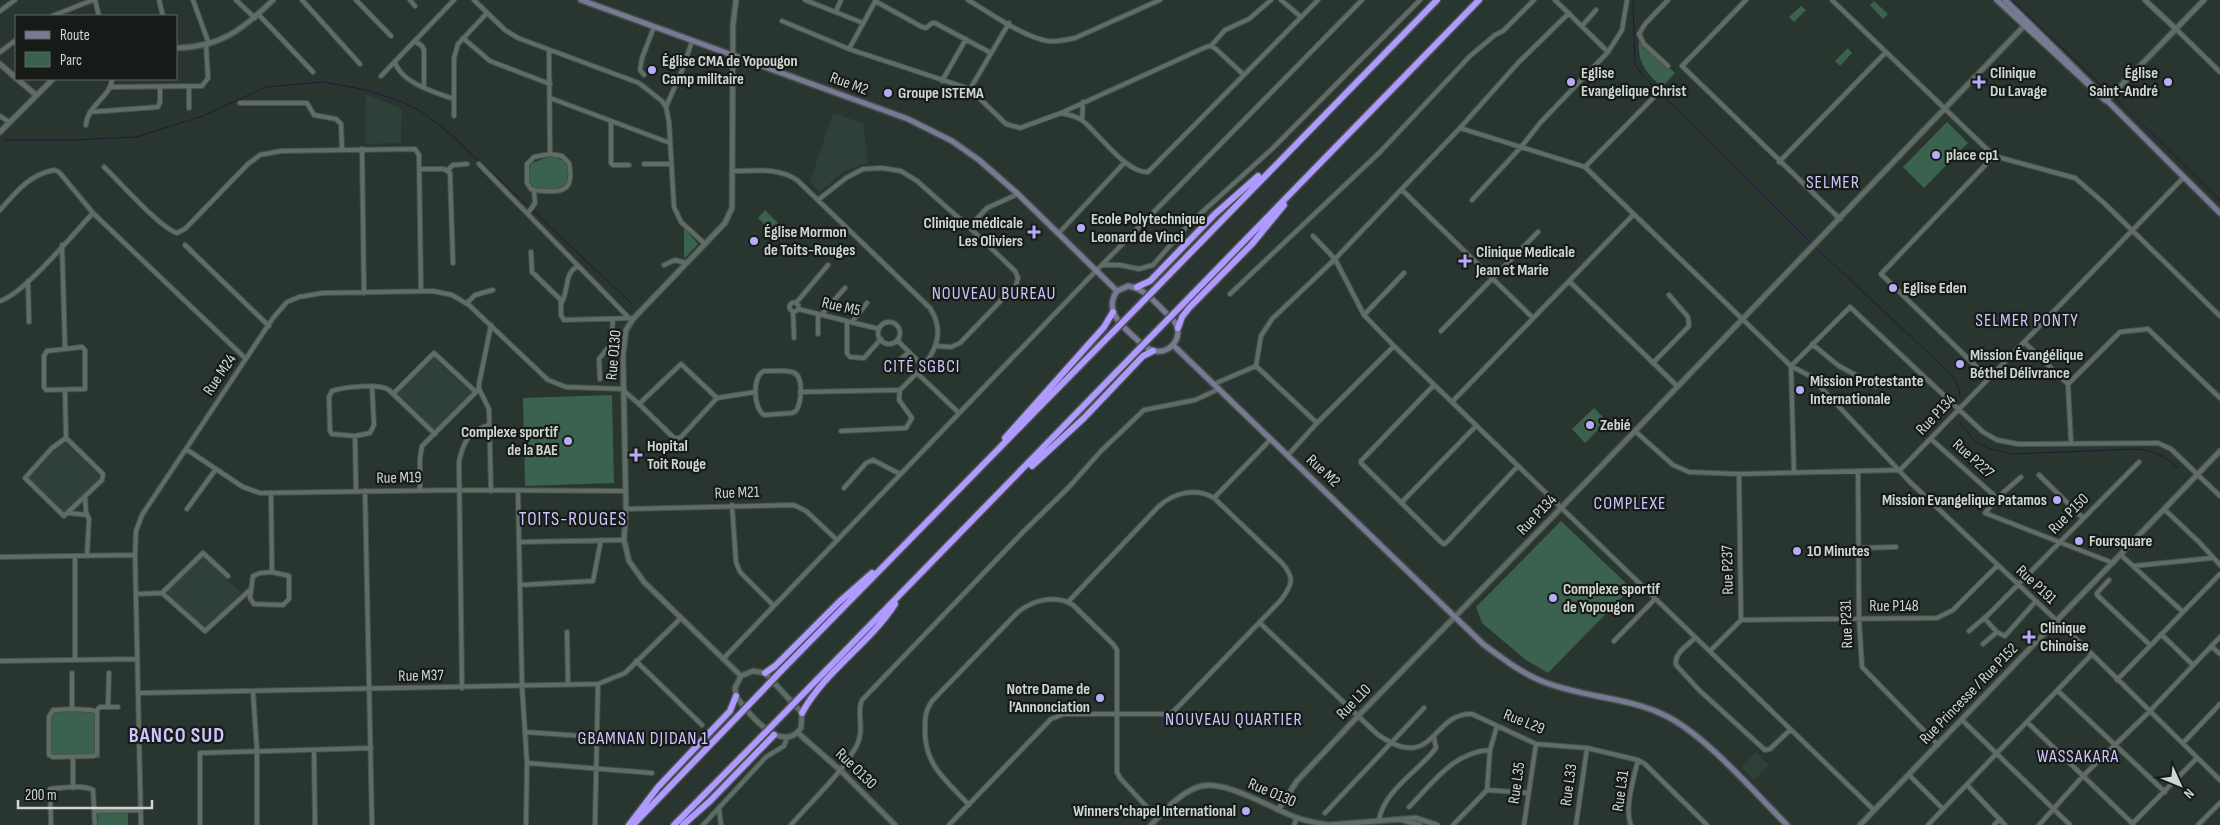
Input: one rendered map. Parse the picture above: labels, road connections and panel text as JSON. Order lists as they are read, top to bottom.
{
  "streets": {
    "main road": ["Rue M2"],
    "street": [
      "Rue M5",
      "Rue O130",
      "Rue M24",
      "Rue P134",
      "Rue P227",
      "Rue M19",
      "Rue M21",
      "Rue P150",
      "Rue P237",
      "Rue P191",
      "Rue P148",
      "Rue P231",
      "Rue M37",
      "Rue Princesse / Rue P152",
      "Rue L10",
      "Rue L29",
      "Rue L35",
      "Rue L33",
      "Rue L31"
    ]
  },
  "crossings": [
    ["Rue M2", "Rue O130"],
    ["Rue M2", "Rue P134"],
    ["Rue M2", "Rue L10"],
    ["Rue O130", "Rue M24"],
    ["Rue O130", "Rue M19"],
    ["Rue O130", "Rue M21"],
    ["Rue O130", "Rue M37"],
    ["Rue O130", "Rue L10"],
    ["Rue M24", "Rue M19"],
    ["Rue M24", "Rue M37"],
    ["Rue P134", "Rue P227"],
    ["Rue P134", "Rue P191"],
    ["Rue P134", "Rue L10"],
    ["Rue P150", "Rue P191"],
    ["Rue P237", "Rue P148"],
    ["Rue P191", "Rue P148"],
    ["Rue P191", "Rue Princesse / Rue P152"],
    ["Rue P148", "Rue P231"],
    ["Rue P231", "Rue Princesse / Rue P152"],
    ["Rue L29", "Rue L35"],
    ["Rue L29", "Rue L33"],
    ["Rue L29", "Rue L31"]
  ],
  "districts": [
    "SELMER",
    "NOUVEAU BUREAU",
    "SELMER PONTY",
    "CITÉ SGBCI",
    "COMPLEXE",
    "TOITS-ROUGES",
    "NOUVEAU QUARTIER",
    "BANCO SUD",
    "GBAMNAN DJIDAN 1",
    "WASSAKARA"
  ],
  "places": {
    "other": [
      "Église CMA de Yopougon Camp militaire",
      "Eglise Evangelique Christ",
      "Église Saint-André",
      "Groupe ISTEMA",
      "place cp1",
      "Ecole Polytechnique Leonard de Vinci",
      "Église Mormon de Toits-Rouges",
      "Eglise Eden",
      "Mission Évangélique Béthel Délivrance",
      "Mission Protestante Internationale",
      "Zebié",
      "Complexe sportif de la BAE",
      "Mission Evangelique Patamos",
      "Foursquare",
      "1O Minutes",
      "Complexe sportif de Yopougon",
      "Notre Dame de l’Annonciation",
      "Winners'chapel International"
    ],
    "health": [
      "Clinique Du Lavage",
      "Clinique médicale Les Oliviers",
      "Clinique Medicale Jean et Marie",
      "Hopital Toit Rouge",
      "Clinique Chinoise"
    ]
  },
  "legend": ["Route", "Parc"],
  "scale_bar": "200 m",
  "north": "bottom right"
}
